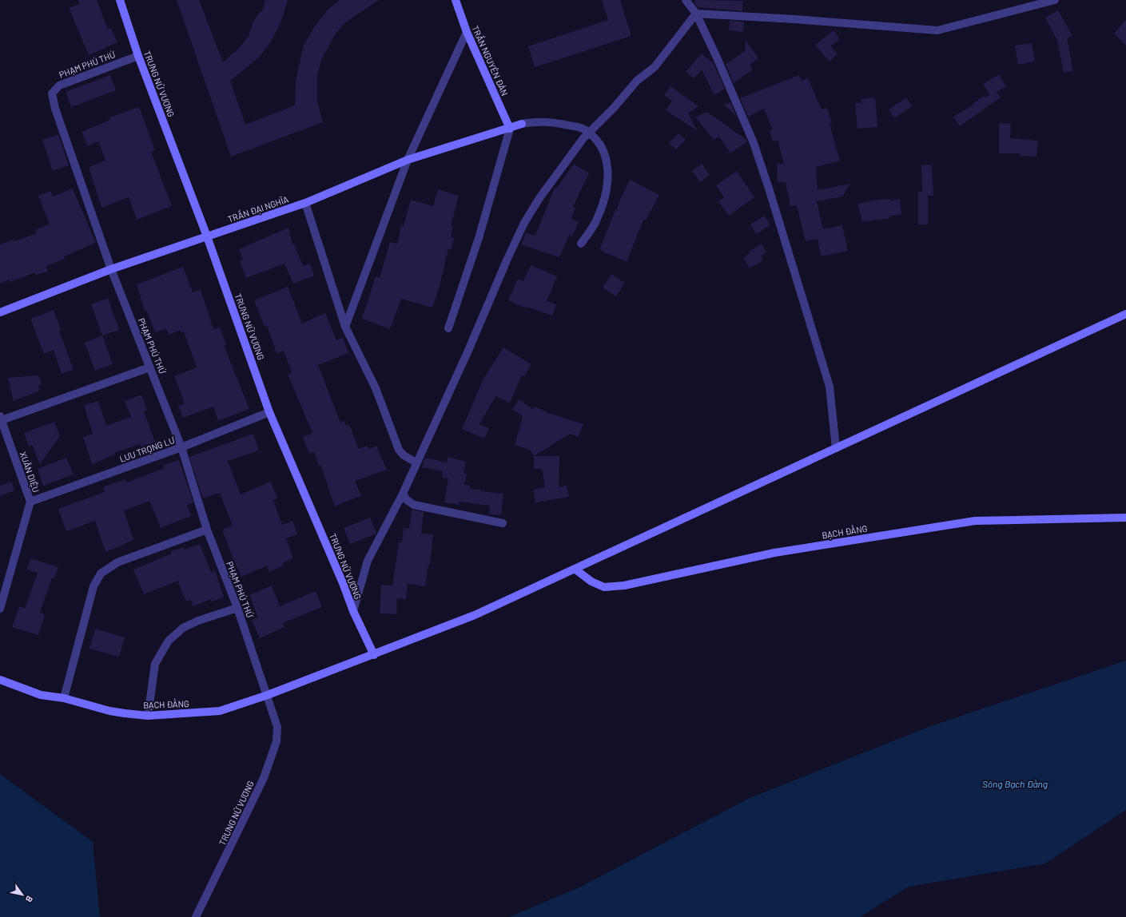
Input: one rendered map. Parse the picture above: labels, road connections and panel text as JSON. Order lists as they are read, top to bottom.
{
  "streets": {
    "street": [
      "TRẦN NGUYÊN ĐÁN",
      "PHẠM PHÚ THỨ",
      "TRƯNG NỮ VƯƠNG",
      "TRẦN ĐẠI NGHĨA",
      "LƯU TRỌNG LƯ",
      "XUÂN DIỆU",
      "BẠCH ĐẰNG"
    ]
  },
  "crossings": [
    ["TRẦN NGUYÊN ĐÁN", "TRẦN ĐẠI NGHĨA"],
    ["PHẠM PHÚ THỨ", "TRƯNG NỮ VƯƠNG"],
    ["PHẠM PHÚ THỨ", "TRẦN ĐẠI NGHĨA"],
    ["PHẠM PHÚ THỨ", "LƯU TRỌNG LƯ"],
    ["PHẠM PHÚ THỨ", "BẠCH ĐẰNG"],
    ["TRƯNG NỮ VƯƠNG", "TRẦN ĐẠI NGHĨA"],
    ["TRƯNG NỮ VƯƠNG", "LƯU TRỌNG LƯ"],
    ["TRƯNG NỮ VƯƠNG", "BẠCH ĐẰNG"],
    ["LƯU TRỌNG LƯ", "XUÂN DIỆU"]
  ],
  "water": ["Sông Bạch Đằng"],
  "north": "bottom right"
}
